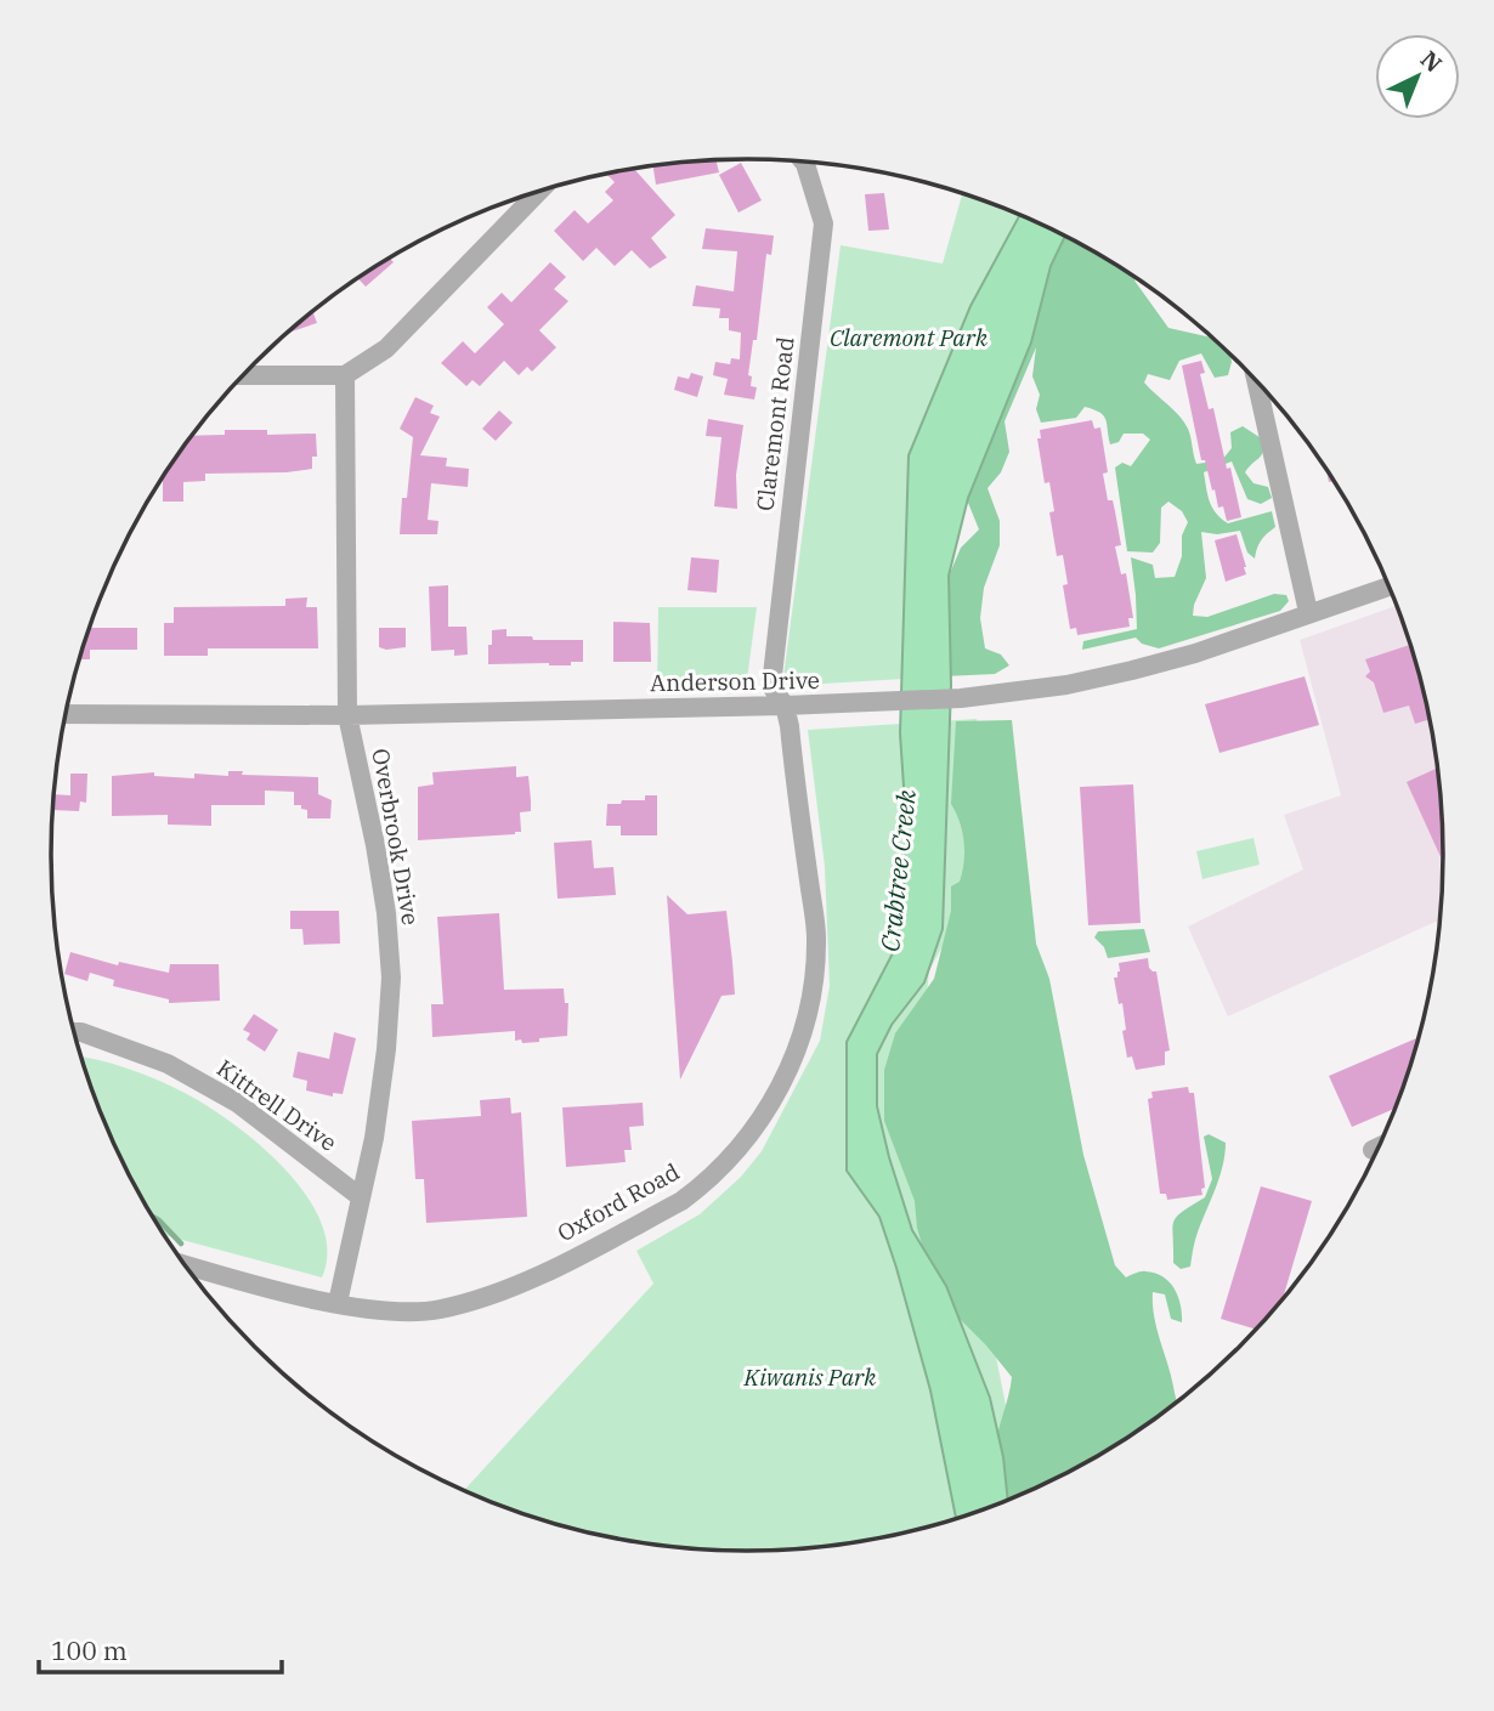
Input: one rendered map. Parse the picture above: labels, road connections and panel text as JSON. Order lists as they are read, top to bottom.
{
  "streets": {
    "street": [
      "Claremont Road",
      "Anderson Drive",
      "Overbrook Drive",
      "Kittrell Drive",
      "Oxford Road"
    ]
  },
  "crossings": [
    ["Claremont Road", "Anderson Drive"],
    ["Claremont Road", "Oxford Road"],
    ["Anderson Drive", "Overbrook Drive"],
    ["Anderson Drive", "Oxford Road"],
    ["Overbrook Drive", "Kittrell Drive"],
    ["Overbrook Drive", "Oxford Road"]
  ],
  "water": ["Crabtree Creek"],
  "parks": ["Claremont Park", "Kiwanis Park"],
  "scale_bar": "100 m",
  "north": "top right"
}
